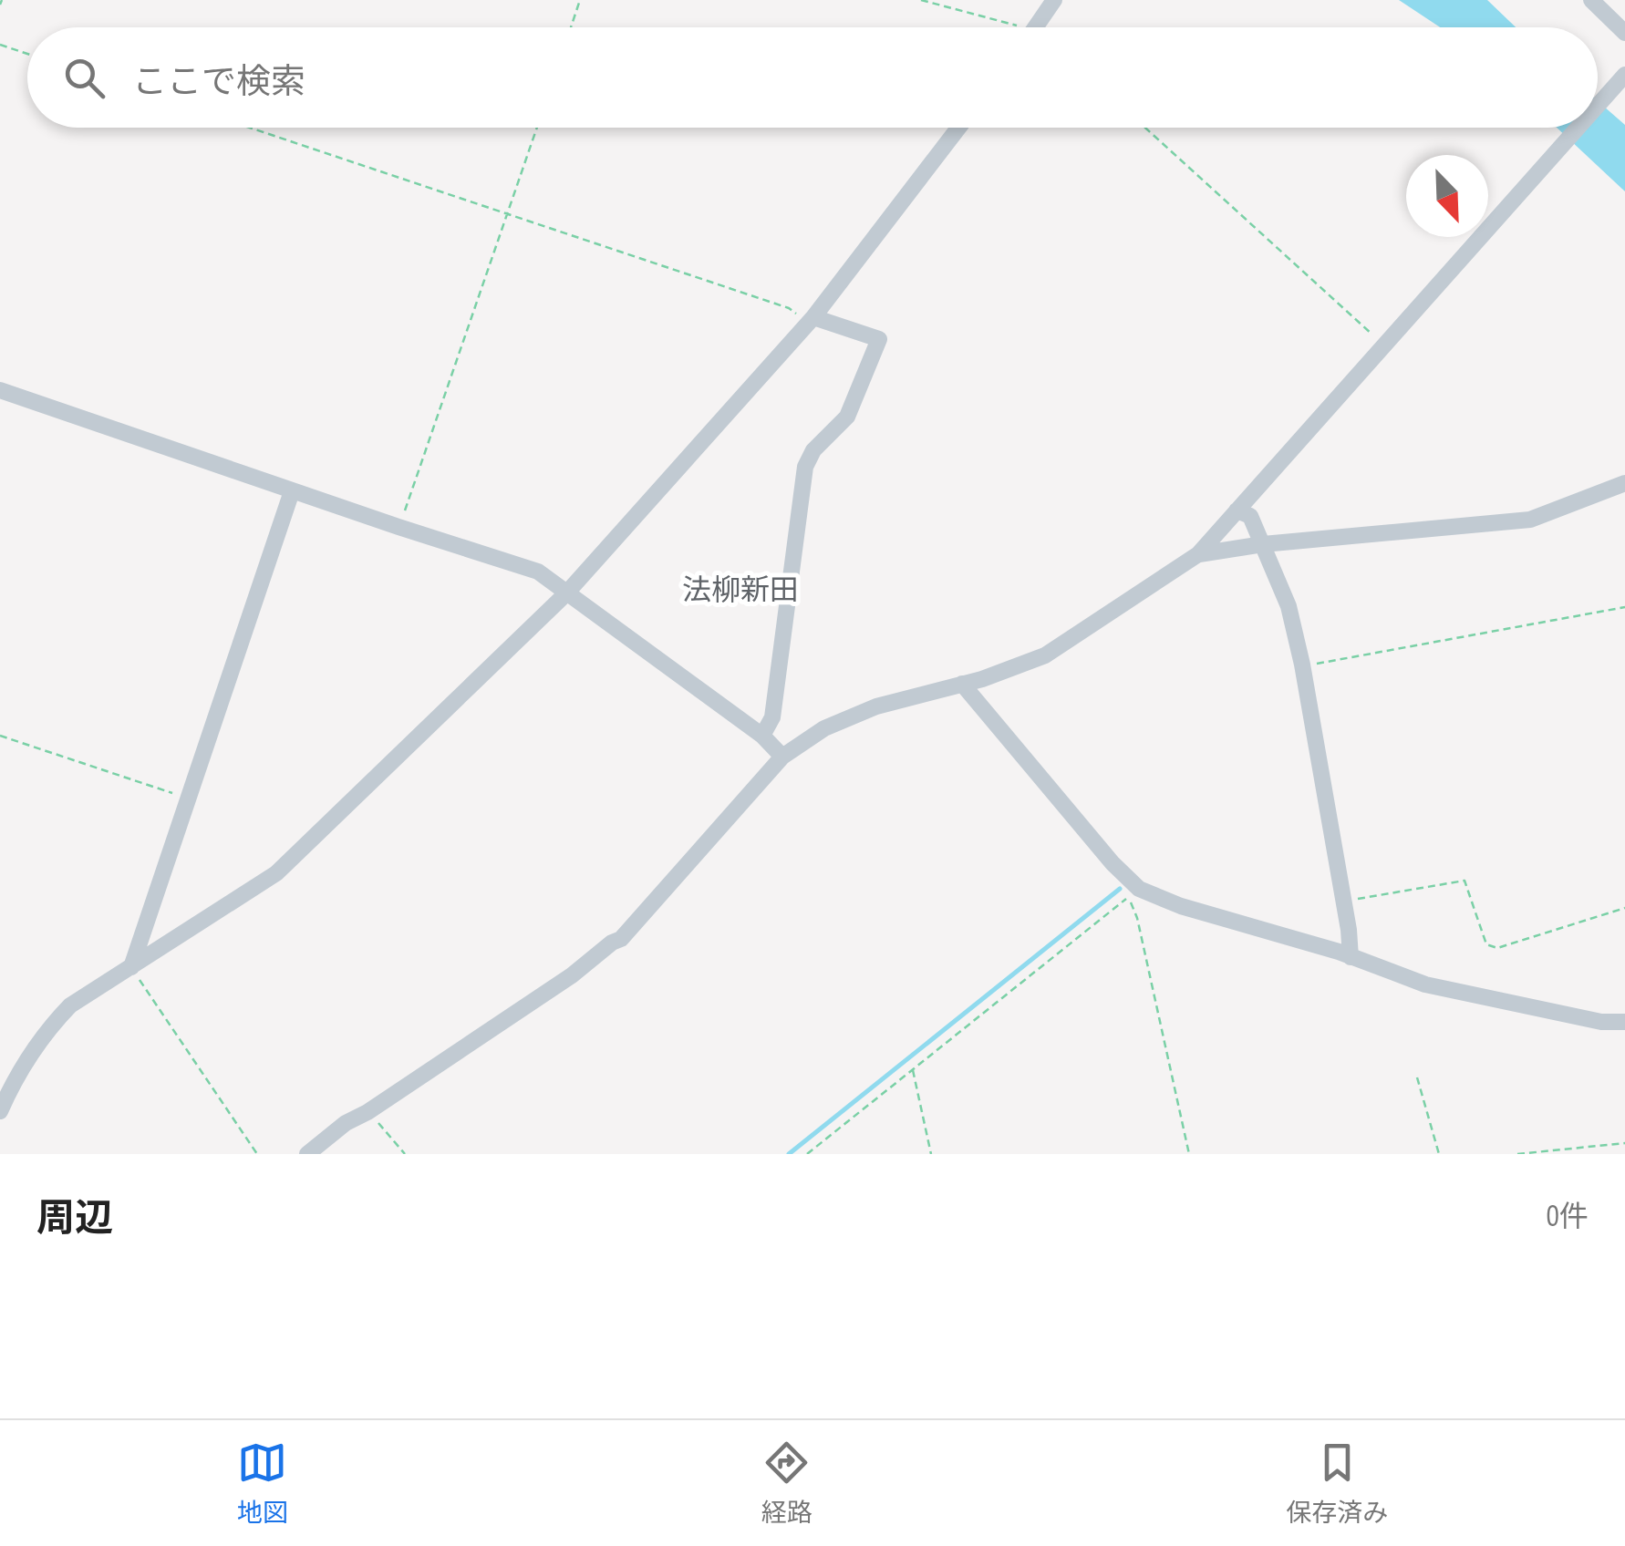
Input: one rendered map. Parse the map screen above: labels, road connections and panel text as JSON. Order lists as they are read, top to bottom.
{
  "districts": ["法柳新田"],
  "north": "bottom right",
  "page": {
    "search": "ここで検索",
    "heading": ["周辺", "0件"],
    "nav": ["地図", "経路", "保存済み"]
  }
}
